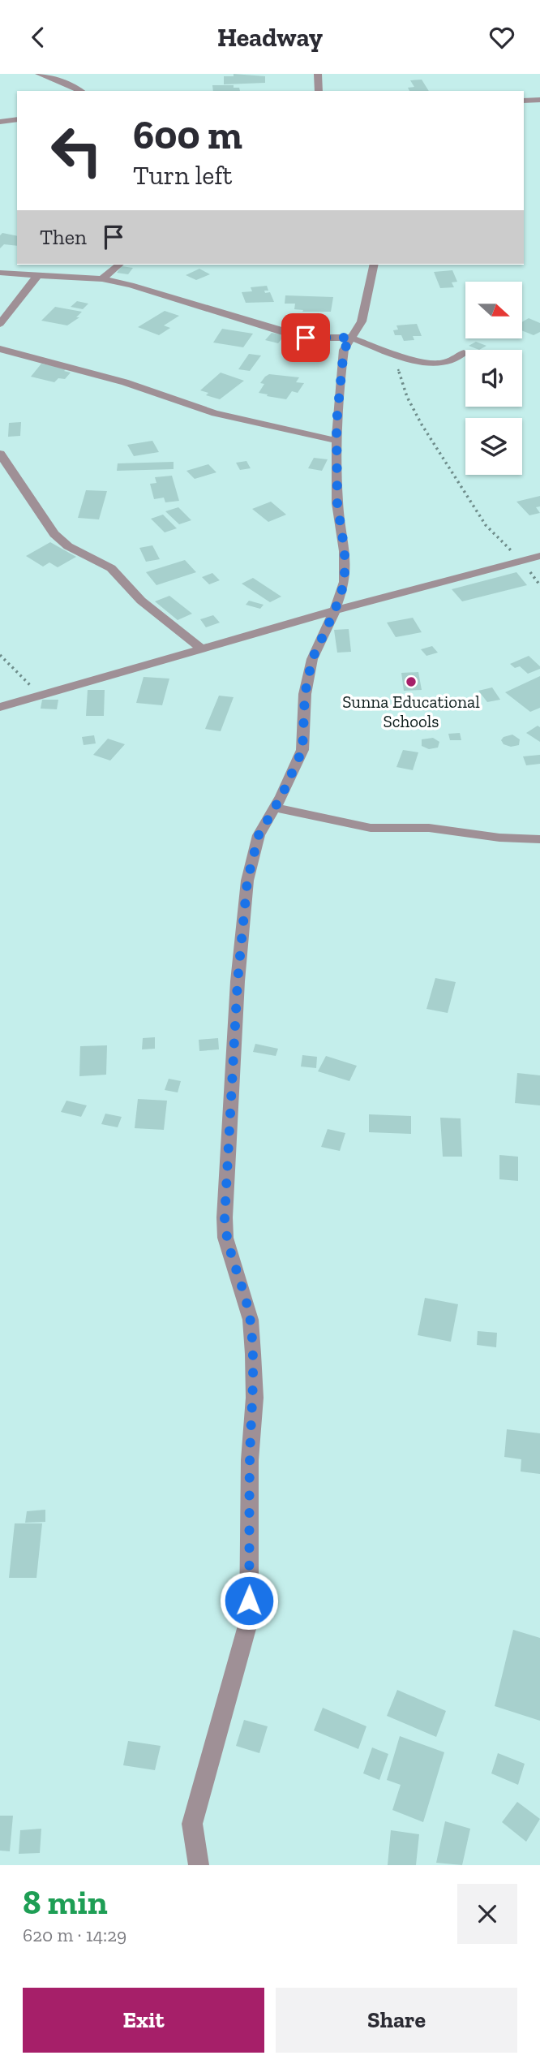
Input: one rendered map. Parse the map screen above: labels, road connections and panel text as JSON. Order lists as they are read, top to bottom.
{
  "places": ["Sunna Educational Schools"],
  "north": "right",
  "page": {
    "header": "Headway",
    "turn": ["600 m", "Turn left"],
    "then": "Then",
    "heading": ["8 min", "620 m · 14:29"],
    "buttons": ["Exit", "Share"]
  }
}
